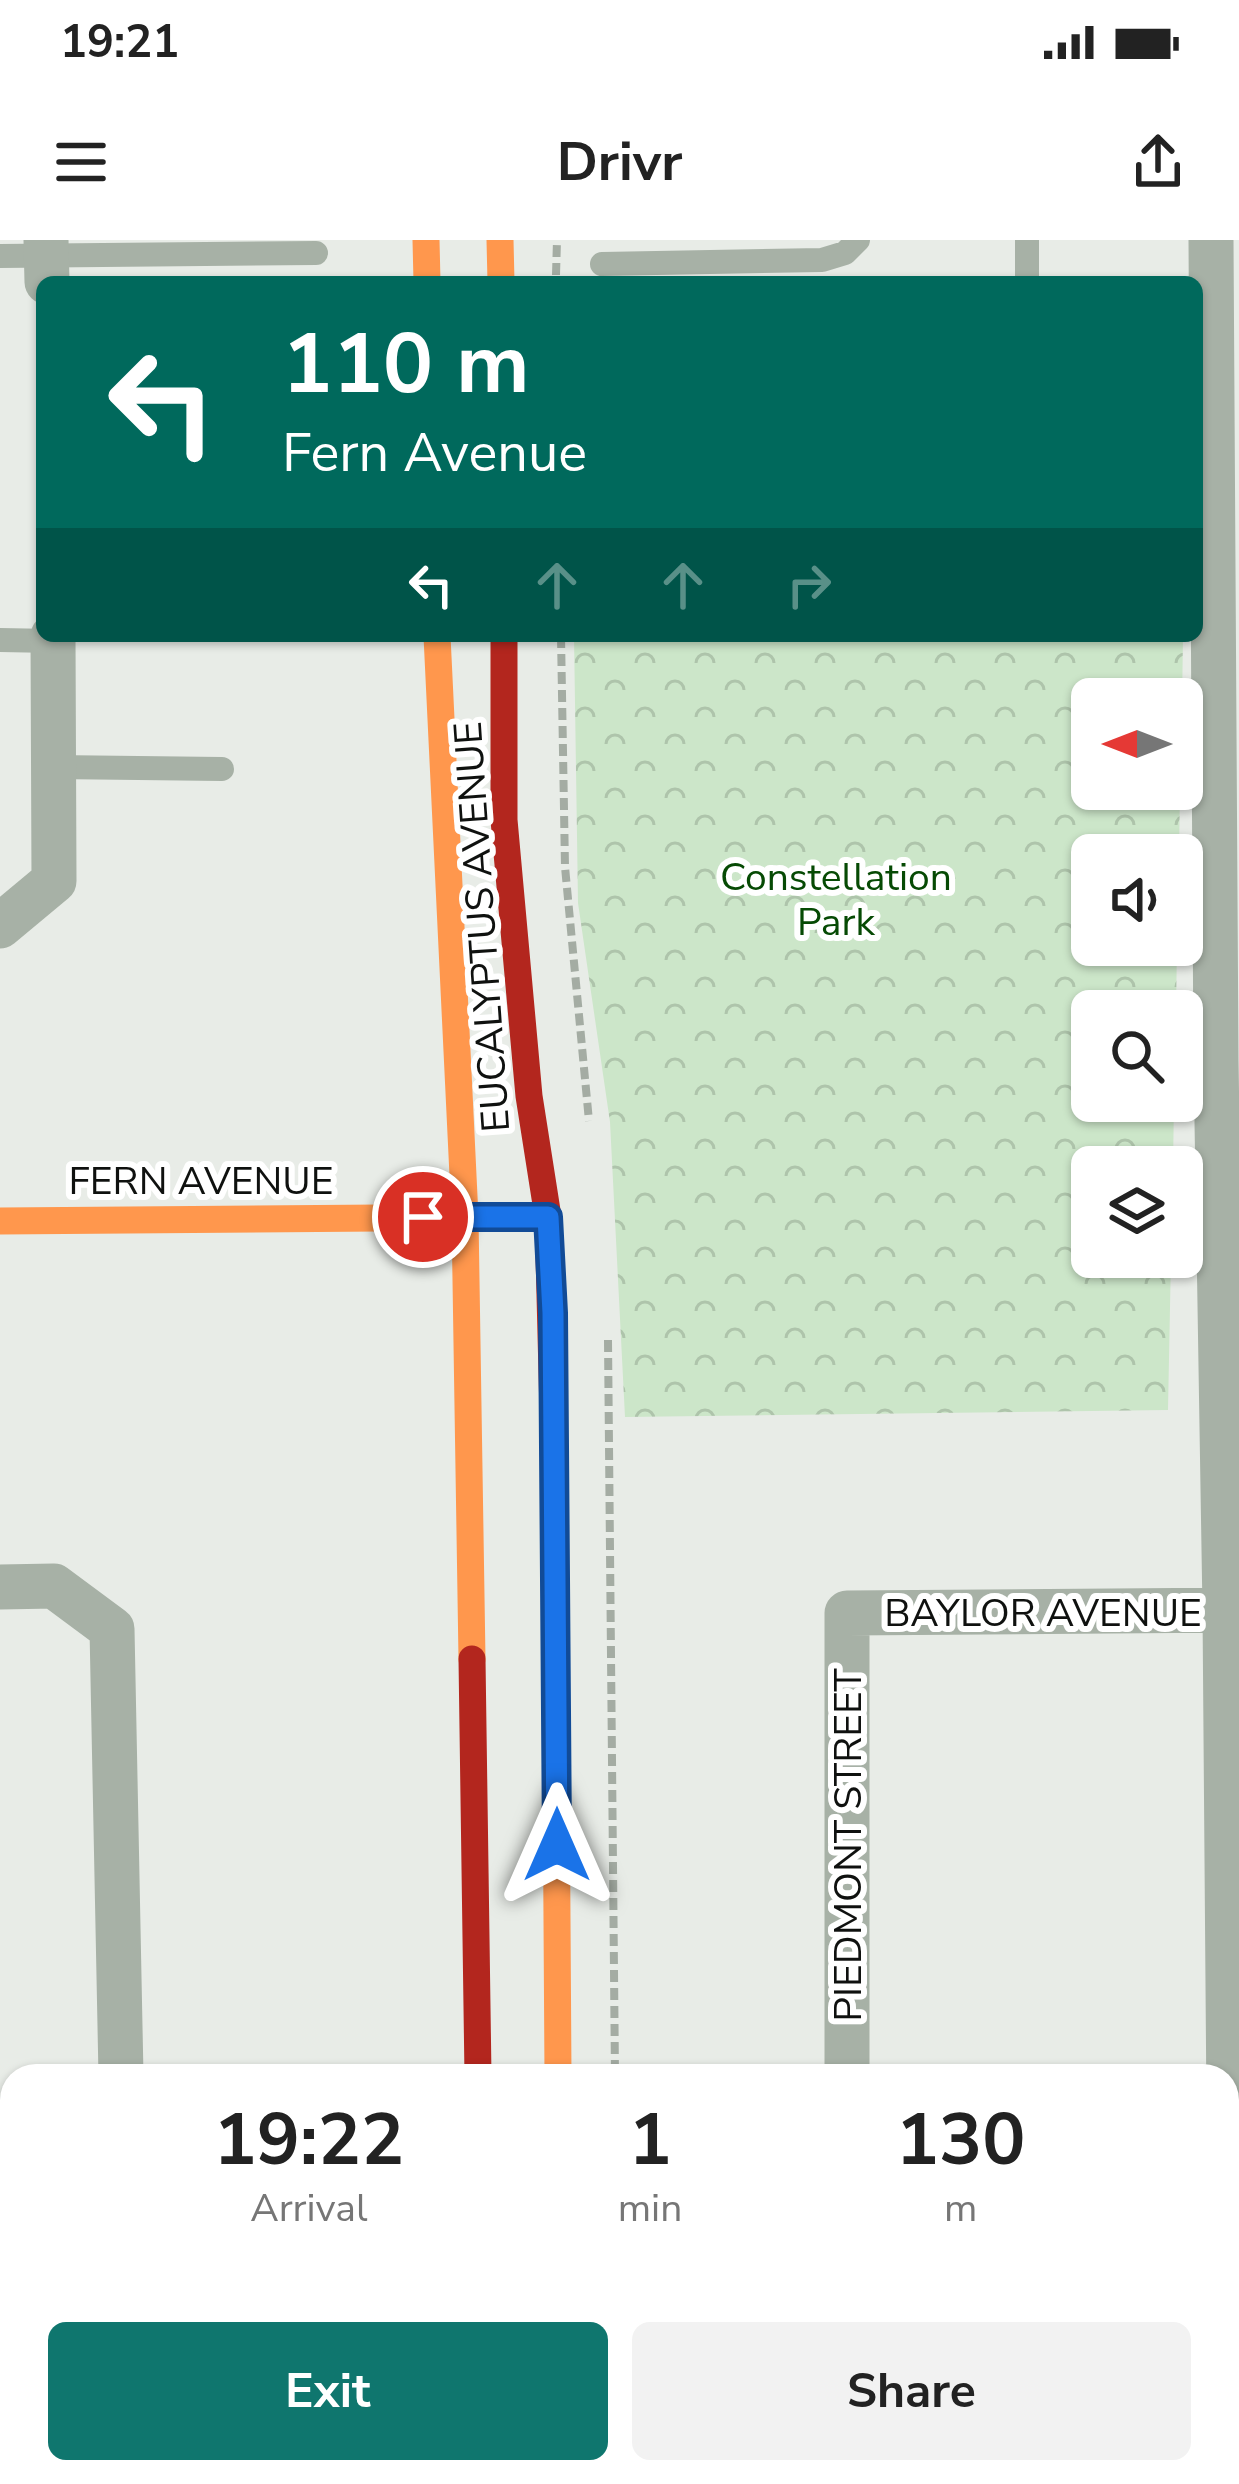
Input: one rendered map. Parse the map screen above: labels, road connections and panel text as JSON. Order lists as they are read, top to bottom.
{
  "streets": {
    "street": [
      "EUCALYPTUS AVENUE",
      "FERN AVENUE",
      "BAYLOR AVENUE",
      "PIEDMONT STREET"
    ]
  },
  "crossings": [
    ["EUCALYPTUS AVENUE", "FERN AVENUE"],
    ["BAYLOR AVENUE", "PIEDMONT STREET"]
  ],
  "parks": ["Constellation Park"],
  "north": "left",
  "page": {
    "status": "19:21",
    "header": "Drivr",
    "turn": ["110 m", "Fern Avenue"],
    "eta": [
      "19:22",
      "Arrival",
      "1",
      "min",
      "130",
      "m"
    ],
    "buttons": ["Exit", "Share"]
  }
}
